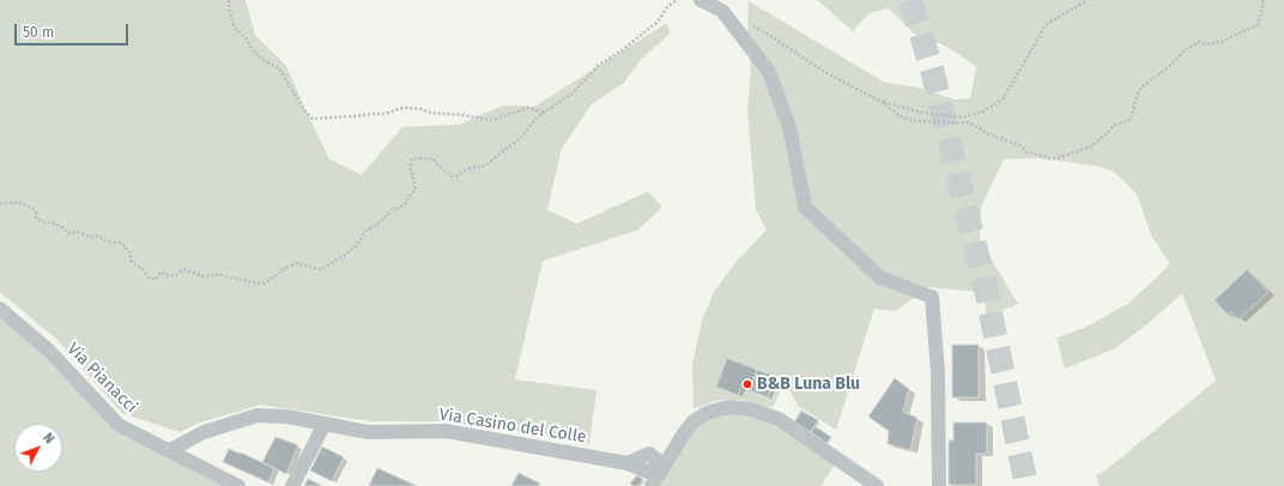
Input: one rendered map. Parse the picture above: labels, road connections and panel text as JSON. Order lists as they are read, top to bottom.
{
  "streets": {
    "street": ["Via Pianacci", "Via Casino del Colle"]
  },
  "crossings": [
    ["Via Pianacci", "Via Casino del Colle"]
  ],
  "places": ["B&B Luna Blu"],
  "scale_bar": "50 m",
  "north": "top right"
}
